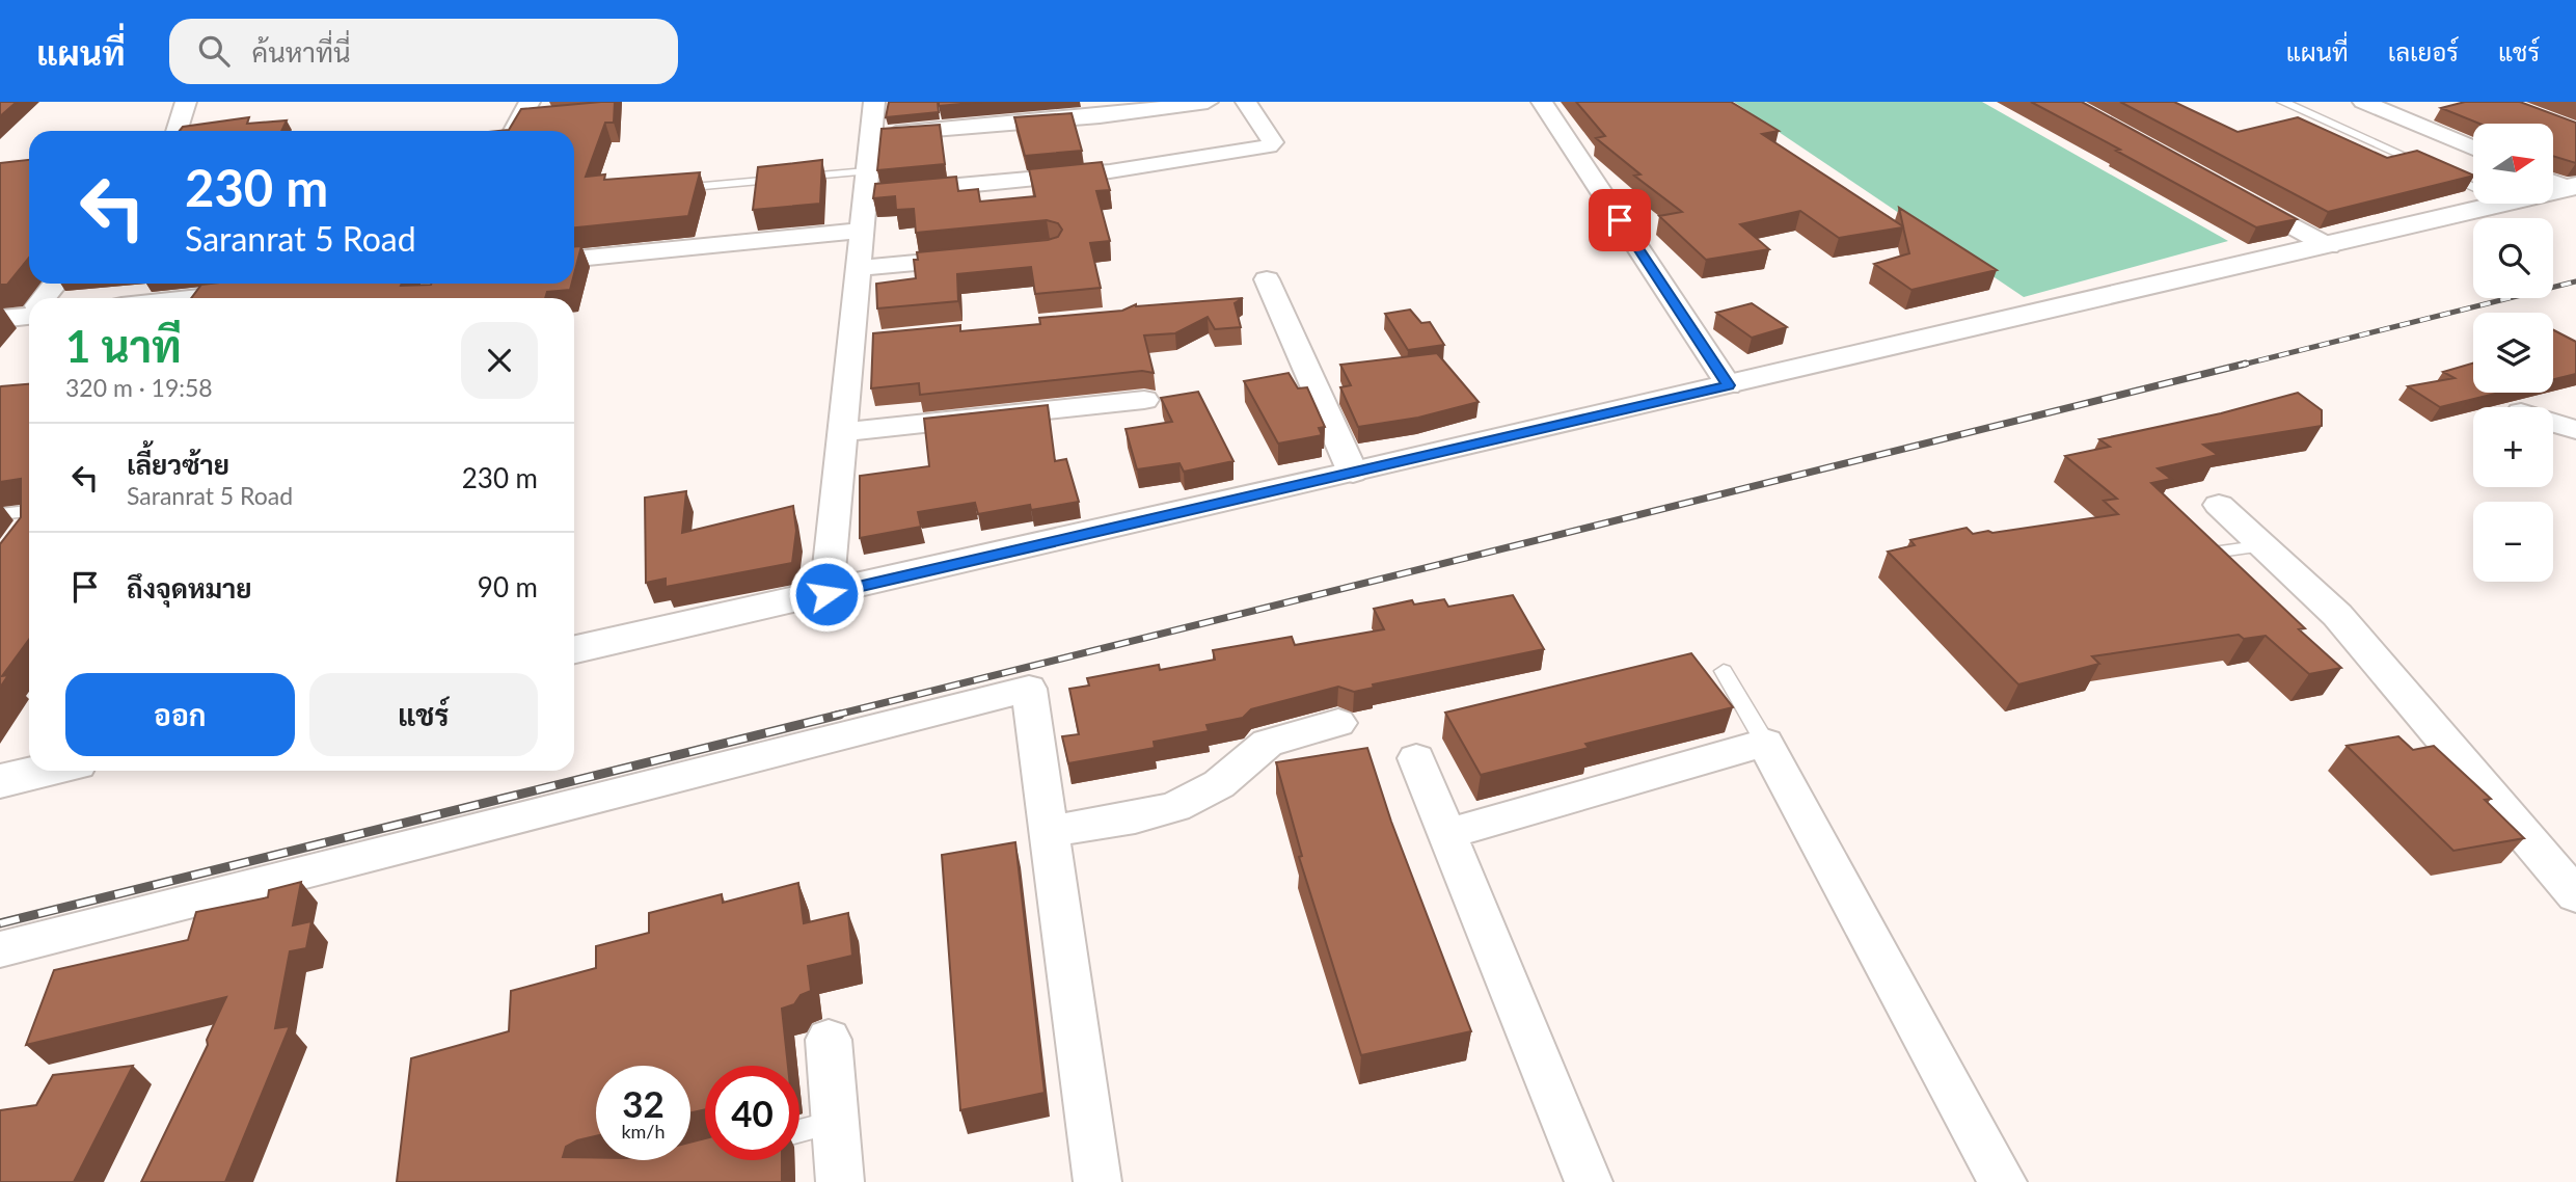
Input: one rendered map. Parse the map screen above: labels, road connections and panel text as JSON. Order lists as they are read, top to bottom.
{
  "north": "right",
  "page": {
    "header": "แผนที่",
    "search": "ค้นหาที่นี่",
    "nav": ["แผนที่", "เลเยอร์", "แชร์"],
    "map_buttons": ["+", "−"],
    "turn": ["230 m", "Saranrat 5 Road"],
    "heading": ["1 นาที", "320 m · 19:58"],
    "list": [
      {
        "name": "เลี้ยวซ้าย",
        "note": "Saranrat 5 Road",
        "value": "230 m"
      },
      {
        "name": "ถึงจุดหมาย",
        "value": "90 m"
      }
    ],
    "buttons": ["ออก", "แชร์"],
    "speed": "32 km/h",
    "limit": "40"
  }
}
